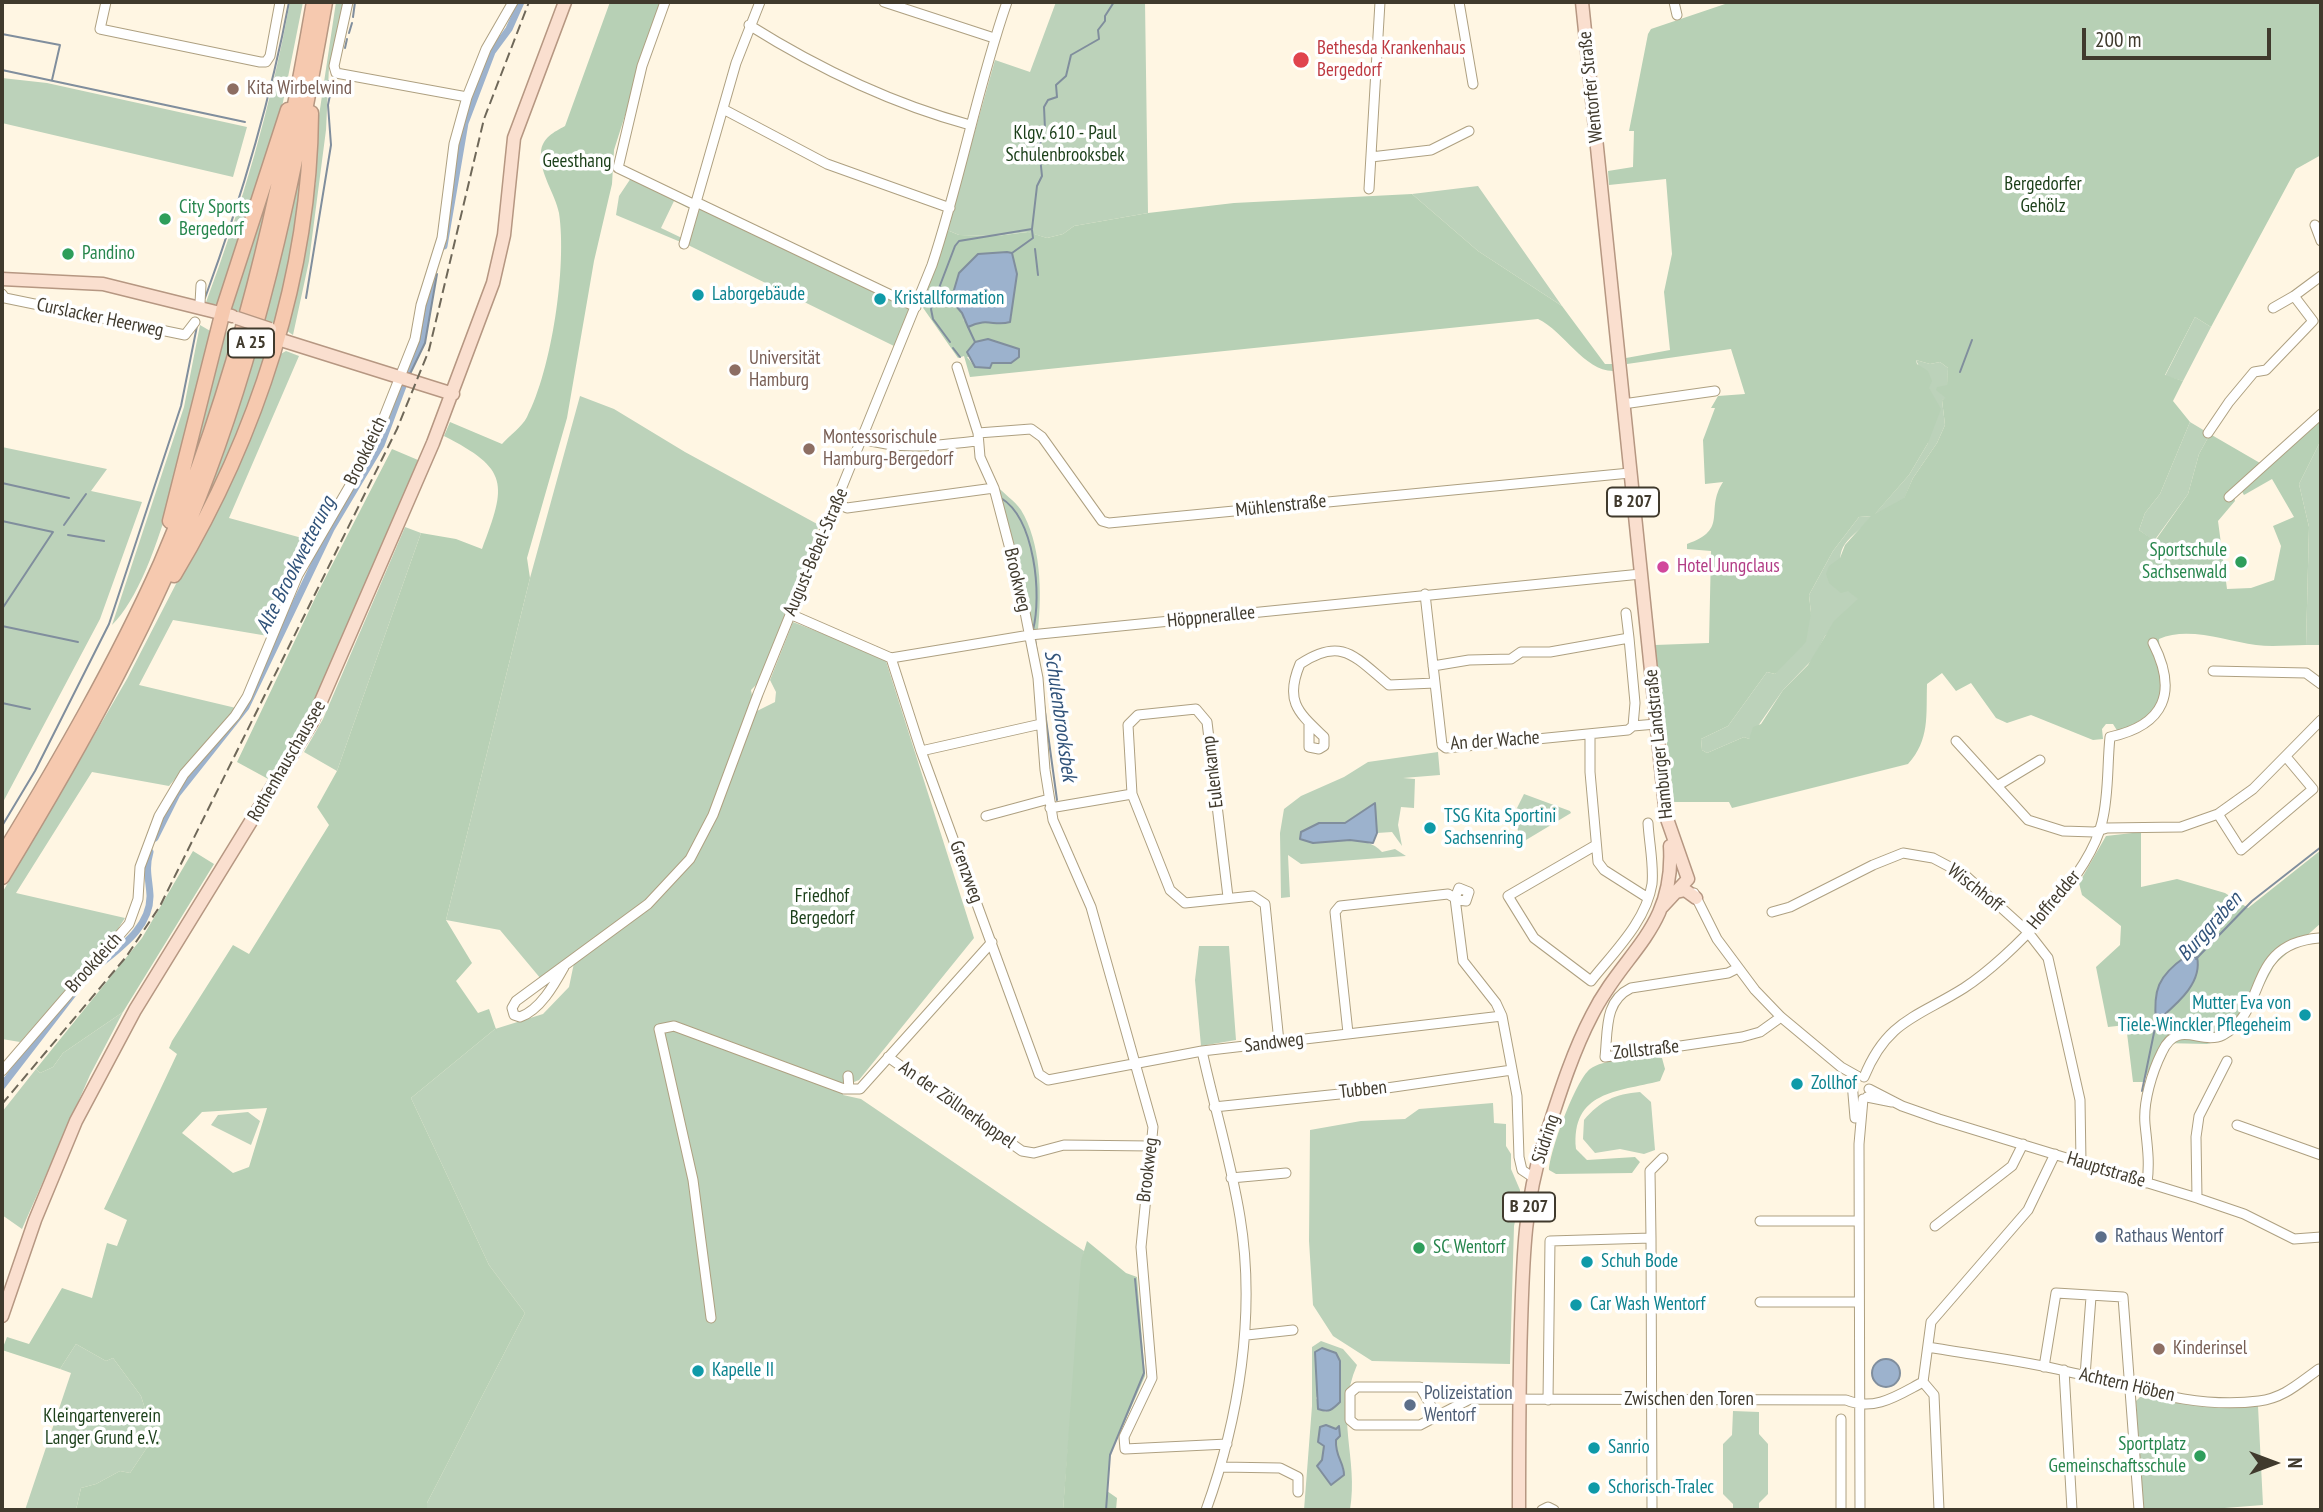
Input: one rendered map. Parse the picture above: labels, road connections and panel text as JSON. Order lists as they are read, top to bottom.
{
  "streets": {
    "highway": ["A 25"],
    "main road": [
      "Wentorfer Straße",
      "Curslacker Heerweg",
      "B 207",
      "Hamburger Landstraße",
      "Rothenhauschaussee",
      "Südring"
    ],
    "street": [
      "Brookdeich",
      "Mühlenstraße",
      "August-Bebel-Straße",
      "Brookweg",
      "Höppnerallee",
      "An der Wache",
      "Eulenkamp",
      "Grenzweg",
      "Wischhoff",
      "Hoffredder",
      "Sandweg",
      "Zollstraße",
      "Tubben",
      "An der Zöllnerkoppel",
      "Hauptstraße",
      "Achtern Höben",
      "Zwischen den Toren"
    ]
  },
  "crossings": [
    ["Wentorfer Straße", "Hamburger Landstraße"],
    ["Curslacker Heerweg", "Brookdeich"],
    ["Curslacker Heerweg", "Rothenhauschaussee"],
    ["Mühlenstraße", "Brookweg"],
    ["Mühlenstraße", "Hamburger Landstraße"],
    ["Brookweg", "Höppnerallee"],
    ["Brookweg", "Sandweg"],
    ["Brookweg", "An der Zöllnerkoppel"],
    ["Höppnerallee", "An der Wache"],
    ["Höppnerallee", "Hamburger Landstraße"],
    ["Höppnerallee", "Grenzweg"],
    ["An der Wache", "Hamburger Landstraße"],
    ["Hamburger Landstraße", "Hoffredder"],
    ["Hamburger Landstraße", "Zollstraße"],
    ["Hamburger Landstraße", "Südring"],
    ["Eulenkamp", "Sandweg"],
    ["Grenzweg", "Sandweg"],
    ["Wischhoff", "Hoffredder"],
    ["Wischhoff", "Hauptstraße"],
    ["Südring", "Zwischen den Toren"]
  ],
  "water": ["Alte Brookwetterung", "Schulenbrooksbek", "Burggraben"],
  "parks": [
    "Klgv. 610 - Paul Schulenbrooksbek",
    "Geesthang",
    "Bergedorfer Gehölz",
    "Friedhof Bergedorf",
    "Kleingartenverein Langer Grund e.V."
  ],
  "places": [
    "Bethesda Krankenhaus Bergedorf",
    "Kita Wirbelwind",
    "City Sports Bergedorf",
    "Pandino",
    "Laborgebäude",
    "Kristallformation",
    "Universität Hamburg",
    "Montessorischule Hamburg-Bergedorf",
    "Sportschule Sachsenwald",
    "Hotel Jungclaus",
    "TSG Kita Sportini Sachsenring",
    "Mutter Eva von Tiele-Winckler Pflegeheim",
    "Zollhof",
    "Rathaus Wentorf",
    "SC Wentorf",
    "Schuh Bode",
    "Car Wash Wentorf",
    "Kinderinsel",
    "Kapelle II",
    "Polizeistation Wentorf",
    "Sanrio",
    "Sportplatz Gemeinschaftsschule",
    "Schorisch-Tralec"
  ],
  "scale_bar": "200 m",
  "north": "right"
}
